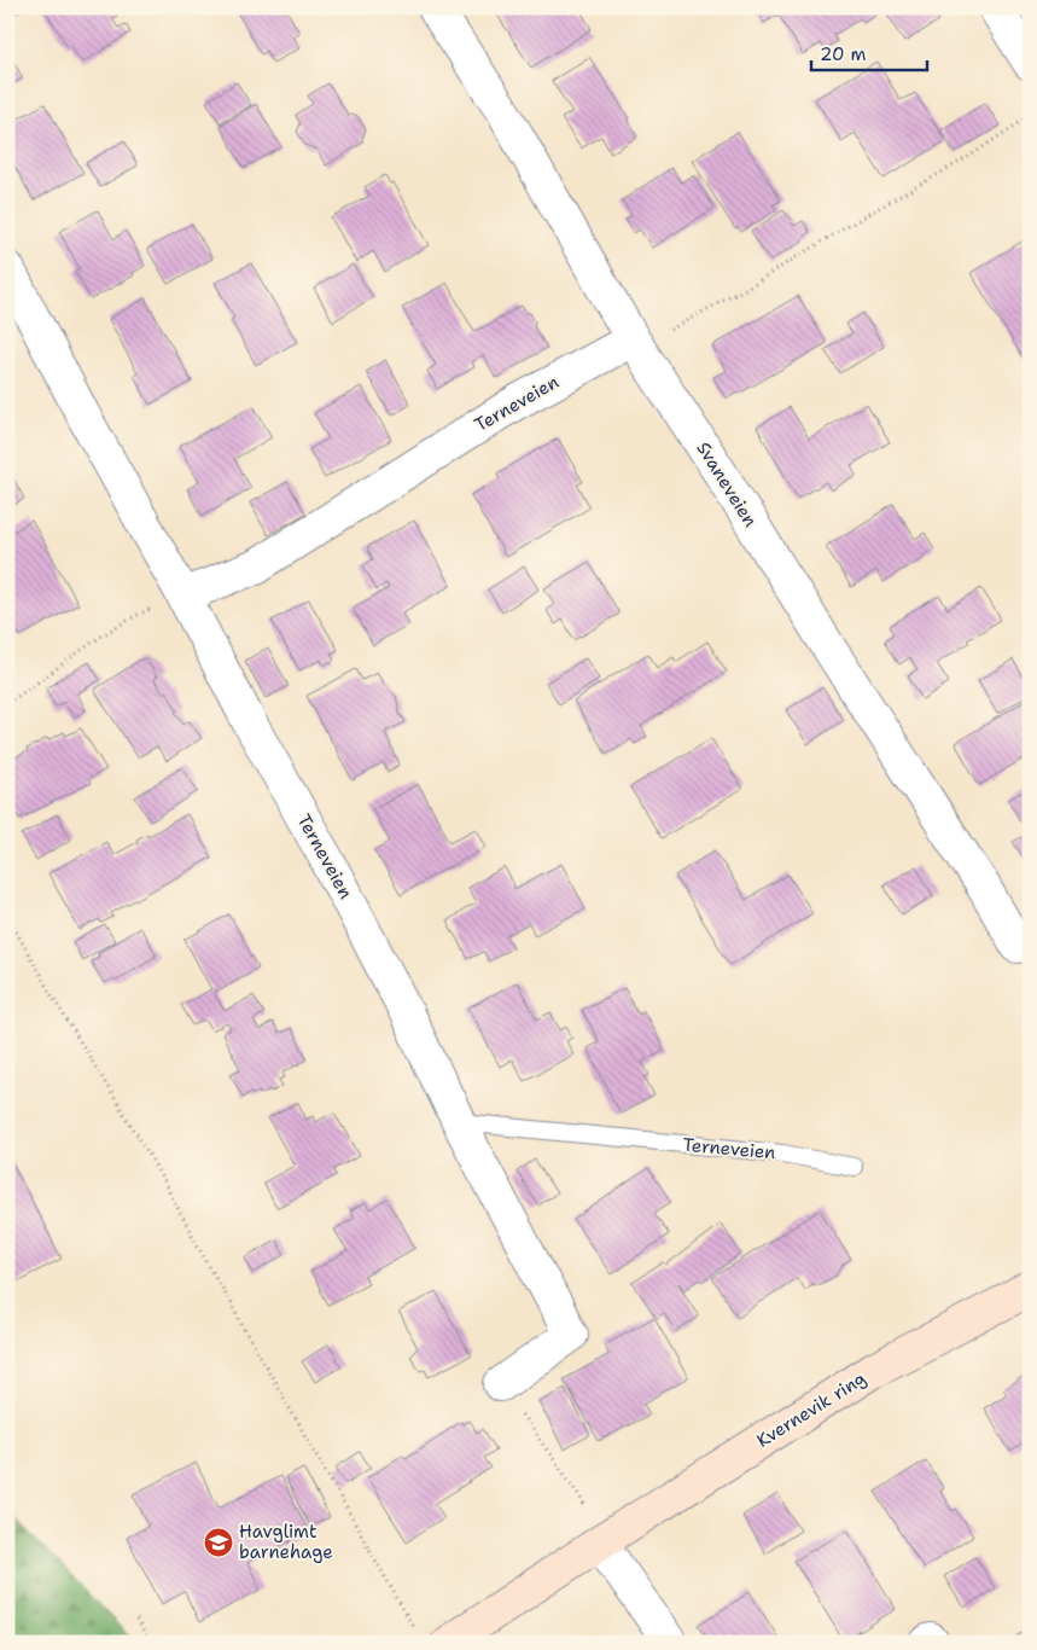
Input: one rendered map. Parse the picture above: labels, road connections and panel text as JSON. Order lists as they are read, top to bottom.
{
  "streets": {
    "main road": ["Kvernevik ring"],
    "street": ["Terneveien", "Svaneveien"]
  },
  "crossings": [
    ["Terneveien", "Svaneveien"]
  ],
  "places": {
    "school or university": ["Havglimt barnehage"]
  },
  "scale_bar": "20 m"
}
